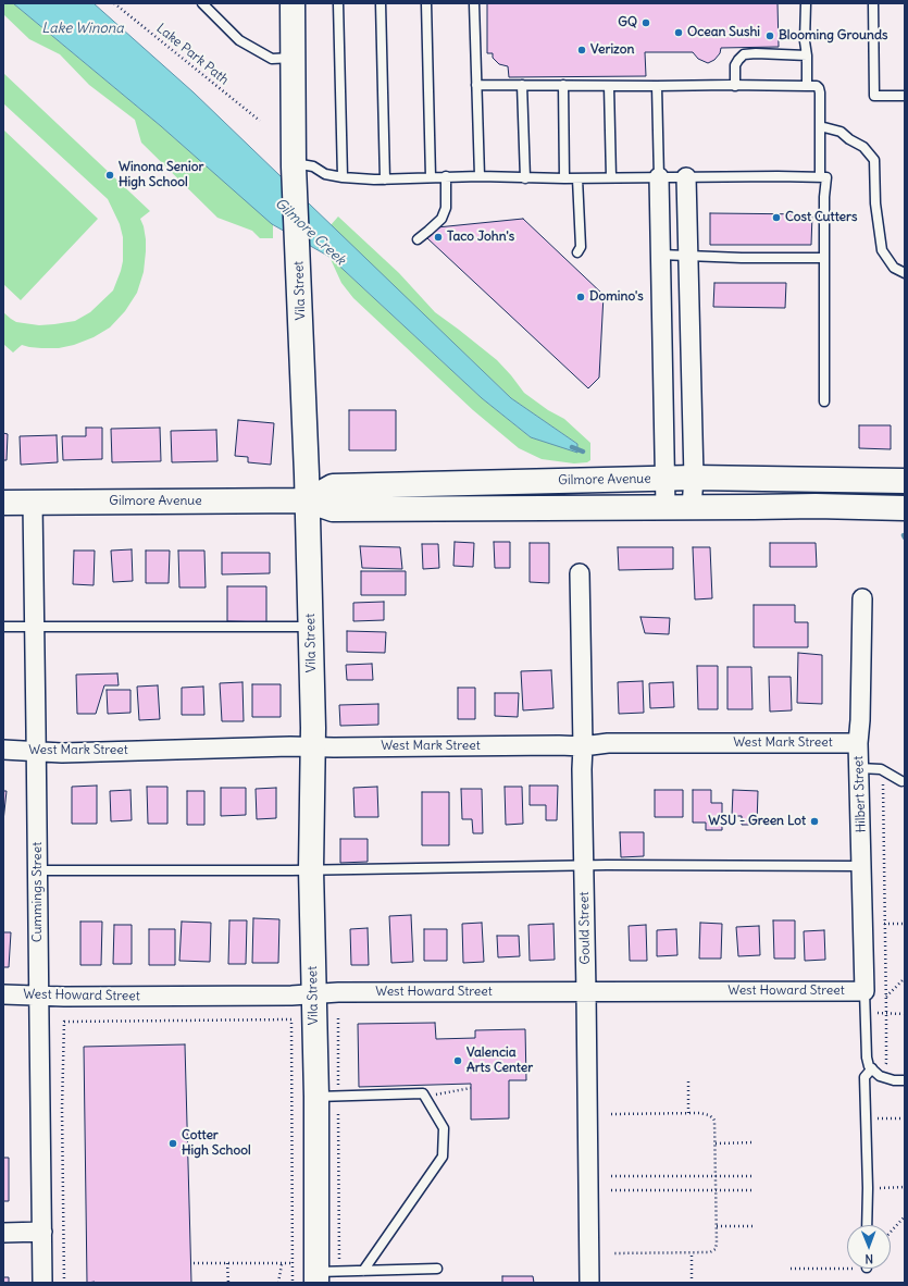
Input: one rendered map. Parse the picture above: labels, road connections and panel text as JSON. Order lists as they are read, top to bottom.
{
  "streets": {
    "street": [
      "Vila Street",
      "Gilmore Avenue",
      "West Mark Street",
      "Hilbert Street",
      "Cummings Street",
      "Gould Street",
      "West Howard Street"
    ],
    "path": ["Lake Park Path"]
  },
  "crossings": [
    ["Vila Street", "Gilmore Avenue"],
    ["Vila Street", "West Mark Street"],
    ["Vila Street", "West Howard Street"],
    ["Gilmore Avenue", "Cummings Street"],
    ["West Mark Street", "Hilbert Street"],
    ["West Mark Street", "Cummings Street"],
    ["West Mark Street", "Gould Street"],
    ["Hilbert Street", "West Howard Street"],
    ["Cummings Street", "West Howard Street"],
    ["Gould Street", "West Howard Street"]
  ],
  "water": ["Lake Winona", "Gilmore Creek"],
  "places": [
    "GQ",
    "Ocean Sushi",
    "Blooming Grounds",
    "Verizon",
    "Winona Senior High School",
    "Cost Cutters",
    "Taco John's",
    "Domino's",
    "WSU - Green Lot",
    "Valencia Arts Center",
    "Cotter High School"
  ],
  "north": "bottom"
}
